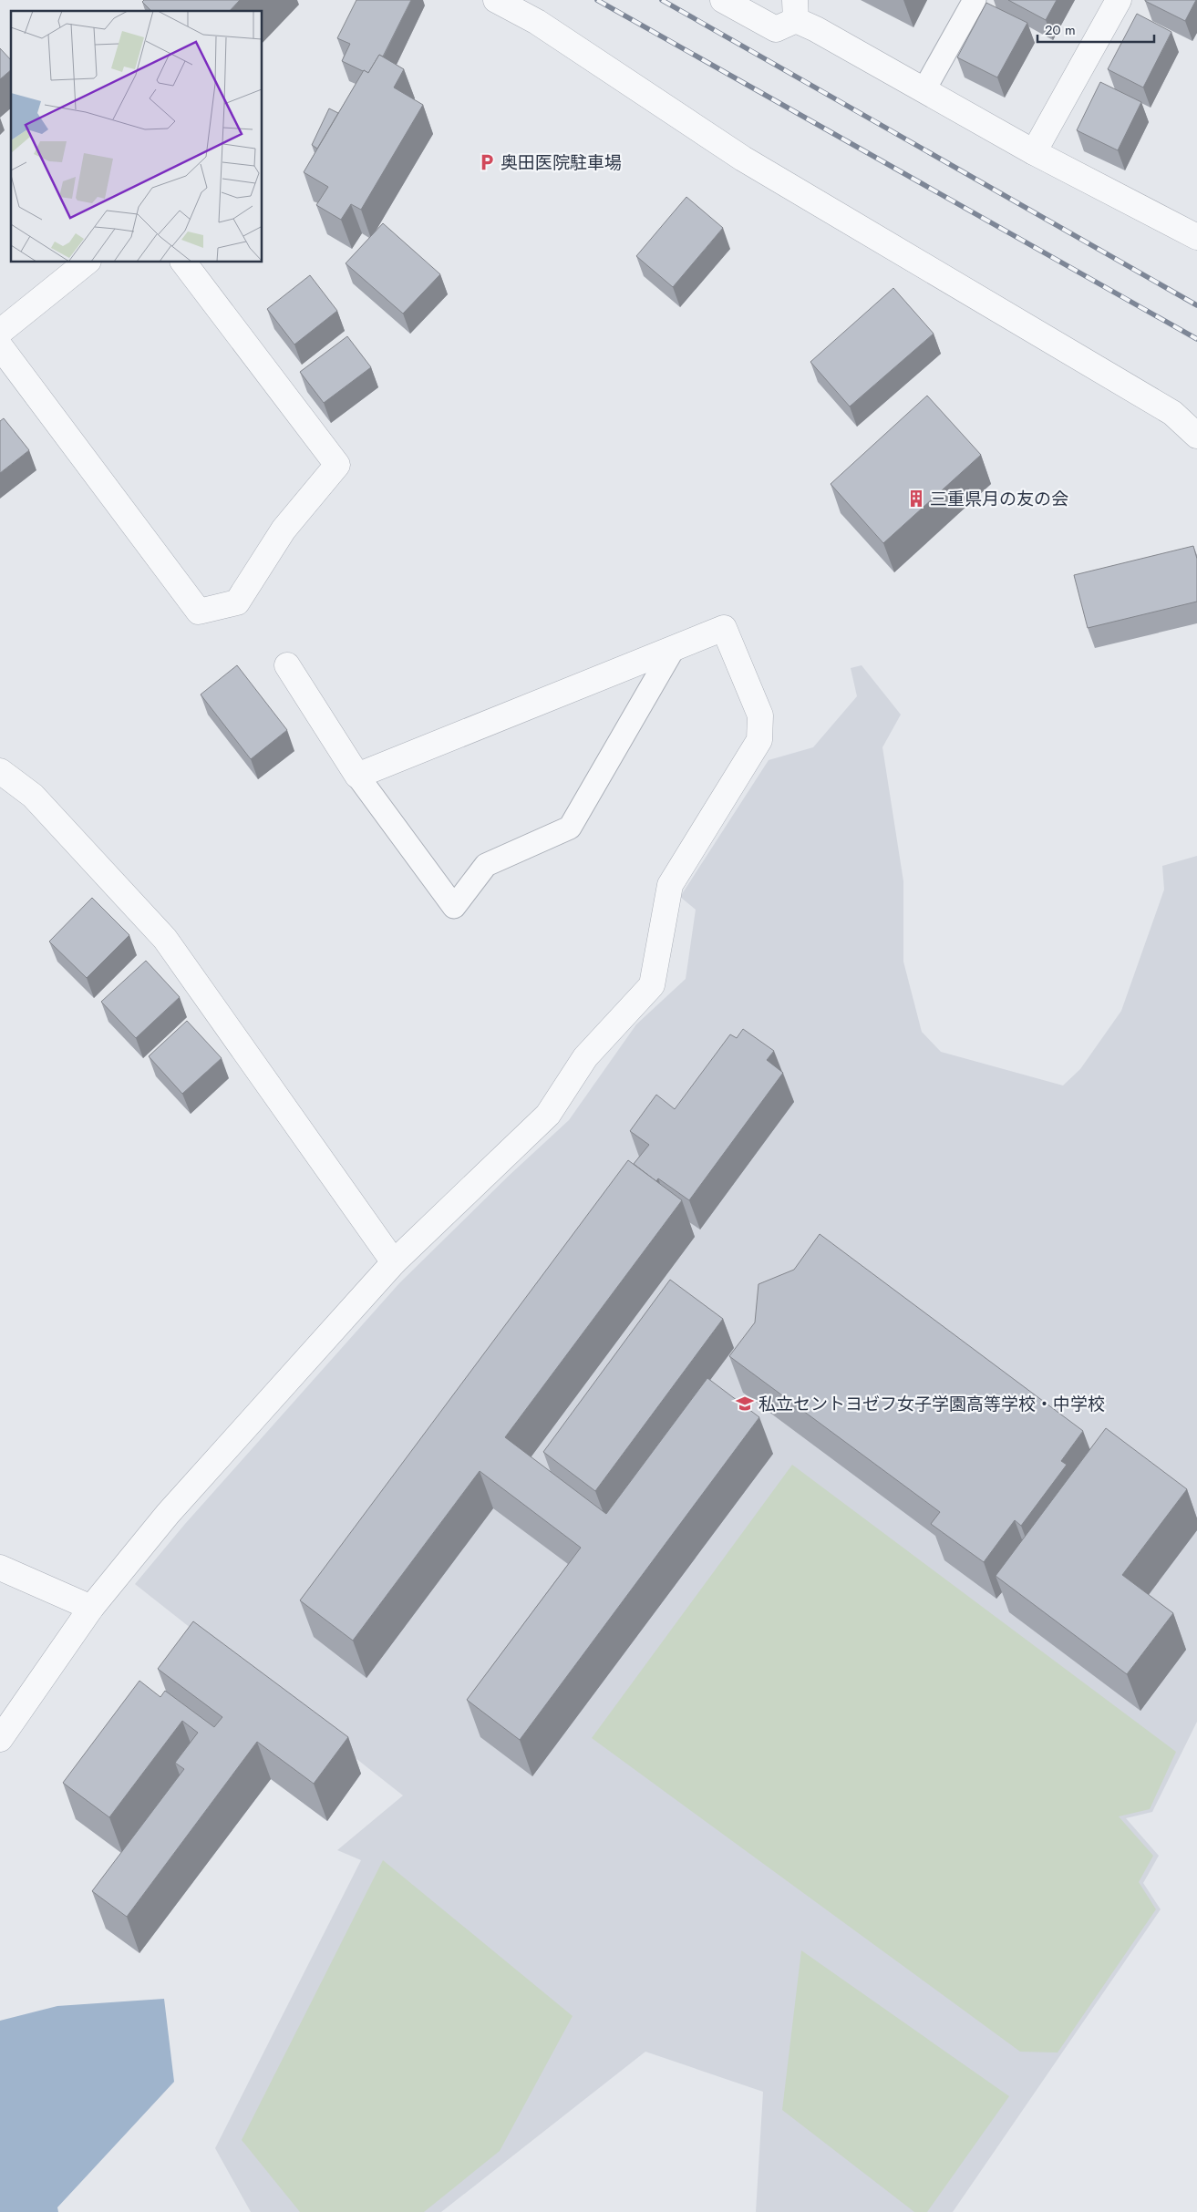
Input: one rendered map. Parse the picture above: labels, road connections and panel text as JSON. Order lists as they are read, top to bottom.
{
  "places": {
    "parking": ["奥田医院駐車場"],
    "building": ["三重県月の友の会"],
    "school or university": ["私立セントヨゼフ女子学園高等学校・中学校"]
  },
  "scale_bar": "20 m"
}
